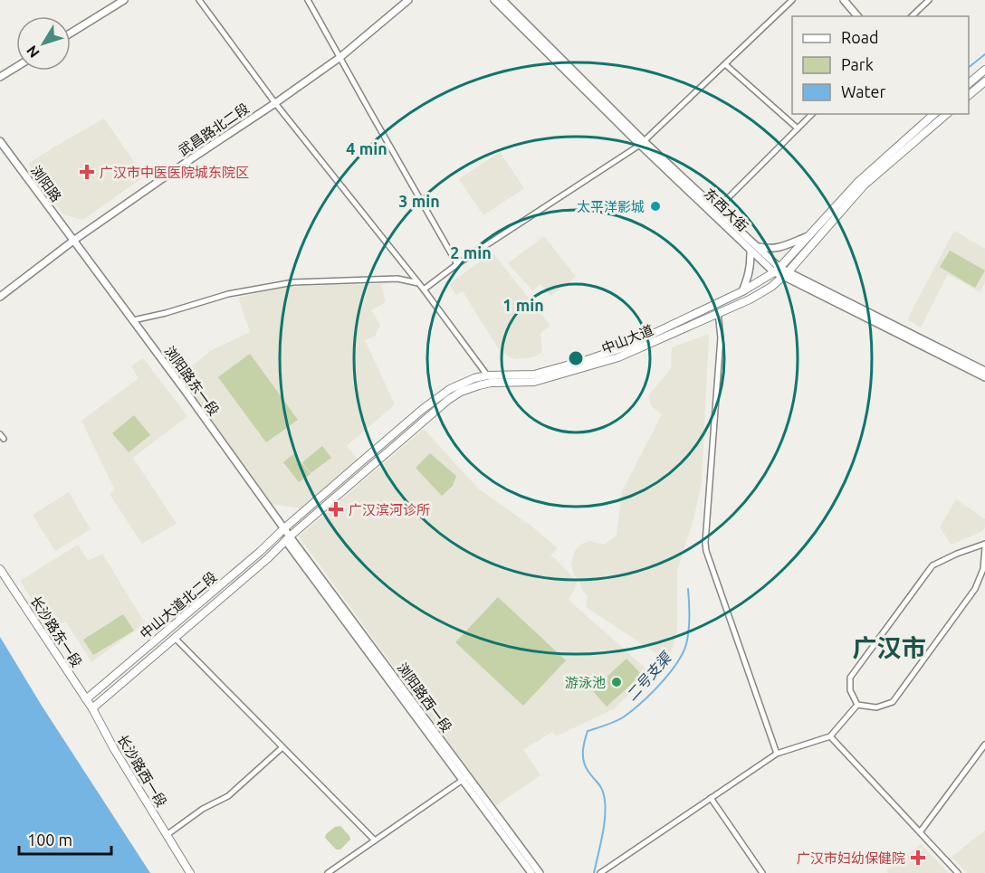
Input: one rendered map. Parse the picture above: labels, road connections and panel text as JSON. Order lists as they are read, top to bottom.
{
  "streets": {
    "main road": [
      "中山大道",
      "中山大道北二段",
      "长沙路东一段",
      "长沙路西一段"
    ],
    "street": [
      "武昌路北二段",
      "浏阳路",
      "东西大街",
      "浏阳路东一段",
      "浏阳路西一段"
    ]
  },
  "crossings": [
    ["武昌路北二段", "浏阳路"],
    ["武昌路北二段", "浏阳路东一段"],
    ["浏阳路", "浏阳路东一段"],
    ["东西大街", "中山大道"],
    ["中山大道", "浏阳路东一段"],
    ["中山大道", "中山大道北二段"],
    ["中山大道", "浏阳路西一段"],
    ["浏阳路东一段", "中山大道北二段"],
    ["浏阳路东一段", "浏阳路西一段"],
    ["中山大道北二段", "长沙路东一段"],
    ["中山大道北二段", "浏阳路西一段"],
    ["中山大道北二段", "长沙路西一段"],
    ["长沙路东一段", "长沙路西一段"]
  ],
  "districts": ["广汉市"],
  "water": ["二号支渠"],
  "places": {
    "health": ["广汉市中医医院城东院区", "广汉滨河诊所", "广汉市妇幼保健院"],
    "other": ["太平洋影城", "游泳池"]
  },
  "legend": ["Road", "Park", "Water"],
  "scale_bar": "100 m",
  "north": "bottom left",
  "rings": [
    "4 min",
    "3 min",
    "2 min",
    "1 min"
  ]
}
